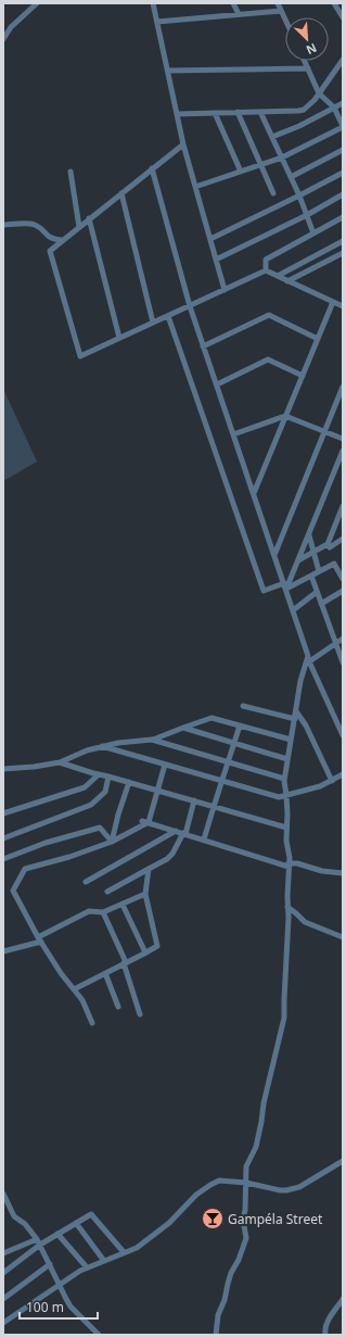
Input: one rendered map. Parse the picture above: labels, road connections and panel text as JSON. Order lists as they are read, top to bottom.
{
  "places": {
    "bar": ["Gampéla Street"]
  },
  "scale_bar": "100 m",
  "north": "bottom right"
}
